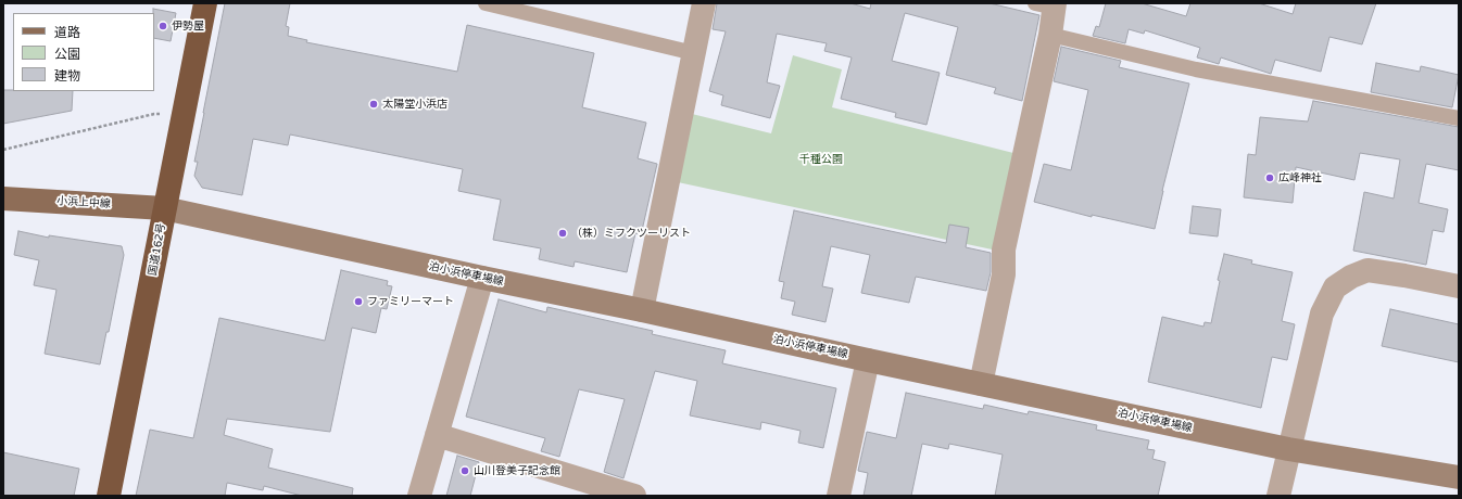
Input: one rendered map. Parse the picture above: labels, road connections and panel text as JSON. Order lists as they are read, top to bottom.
{
  "streets": {
    "highway": ["国道162号"],
    "main road": ["小浜上中線", "泊小浜停車場線"]
  },
  "crossings": [
    ["小浜上中線", "国道162号"],
    ["小浜上中線", "泊小浜停車場線"],
    ["国道162号", "泊小浜停車場線"]
  ],
  "parks": ["千種公園"],
  "places": [
    "伊勢屋",
    "太陽堂小浜店",
    "広峰神社",
    "（株）ミフクツーリスト",
    "ファミリーマート",
    "山川登美子記念館"
  ],
  "legend": ["道路", "公園", "建物"]
}
